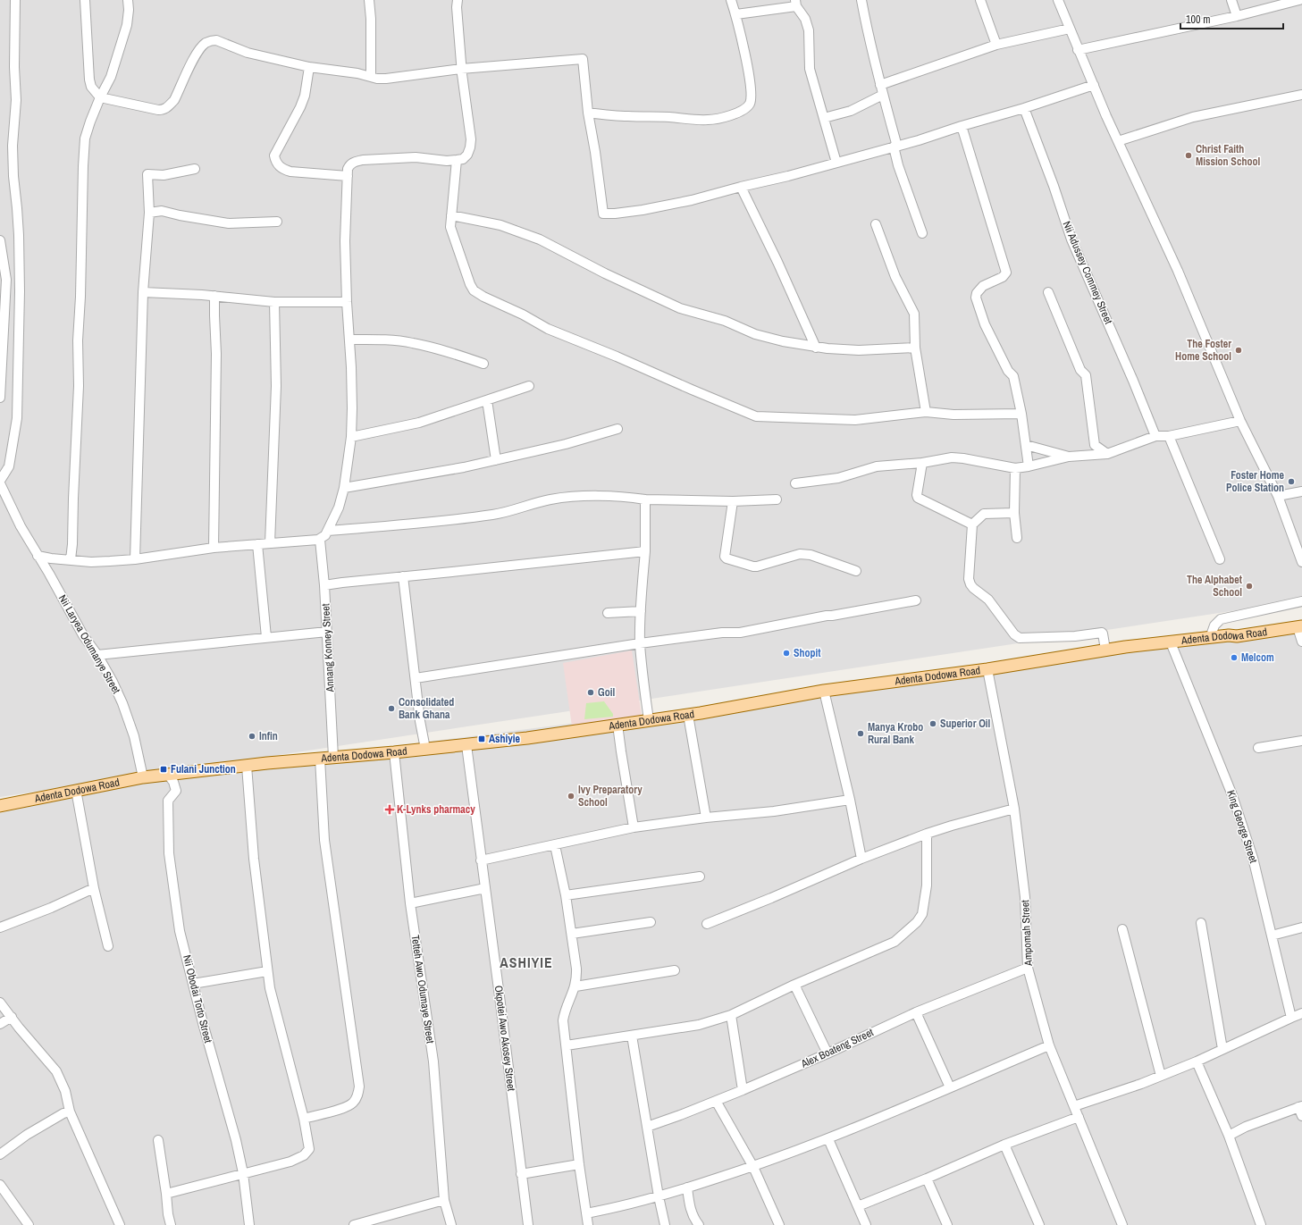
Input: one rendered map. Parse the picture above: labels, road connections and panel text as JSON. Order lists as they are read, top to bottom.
{
  "streets": {
    "main road": ["Adenta Dodowa Road"],
    "street": [
      "Nii Adussey Commey Street",
      "Nii Laryea Odumanye Street",
      "Annang Konney Street",
      "King George Street",
      "Ampomah Street",
      "Tetteh Awo Odumaye Street",
      "Nii Obodai Torto Street",
      "Okpotei Awo Akosey Street",
      "Alex Boateng Street"
    ]
  },
  "crossings": [
    ["Adenta Dodowa Road", "Nii Laryea Odumanye Street"],
    ["Adenta Dodowa Road", "Annang Konney Street"],
    ["Adenta Dodowa Road", "King George Street"],
    ["Adenta Dodowa Road", "Ampomah Street"],
    ["Adenta Dodowa Road", "Tetteh Awo Odumaye Street"],
    ["Adenta Dodowa Road", "Nii Obodai Torto Street"],
    ["Adenta Dodowa Road", "Okpotei Awo Akosey Street"],
    ["Ampomah Street", "Alex Boateng Street"]
  ],
  "districts": ["ASHIYIE"],
  "places": {
    "other": [
      "Christ Faith Mission School",
      "The Foster Home School",
      "Foster Home Police Station",
      "The Alphabet School",
      "Shopit",
      "Melcom",
      "Goil",
      "Consolidated Bank Ghana",
      "Superior Oil",
      "Manya Krobo Rural Bank",
      "Infin",
      "Ivy Preparatory School"
    ],
    "transit": ["Ashiyie", "Fulani Junction"],
    "health": ["K-Lynks pharmacy"]
  },
  "scale_bar": "100 m"
}
